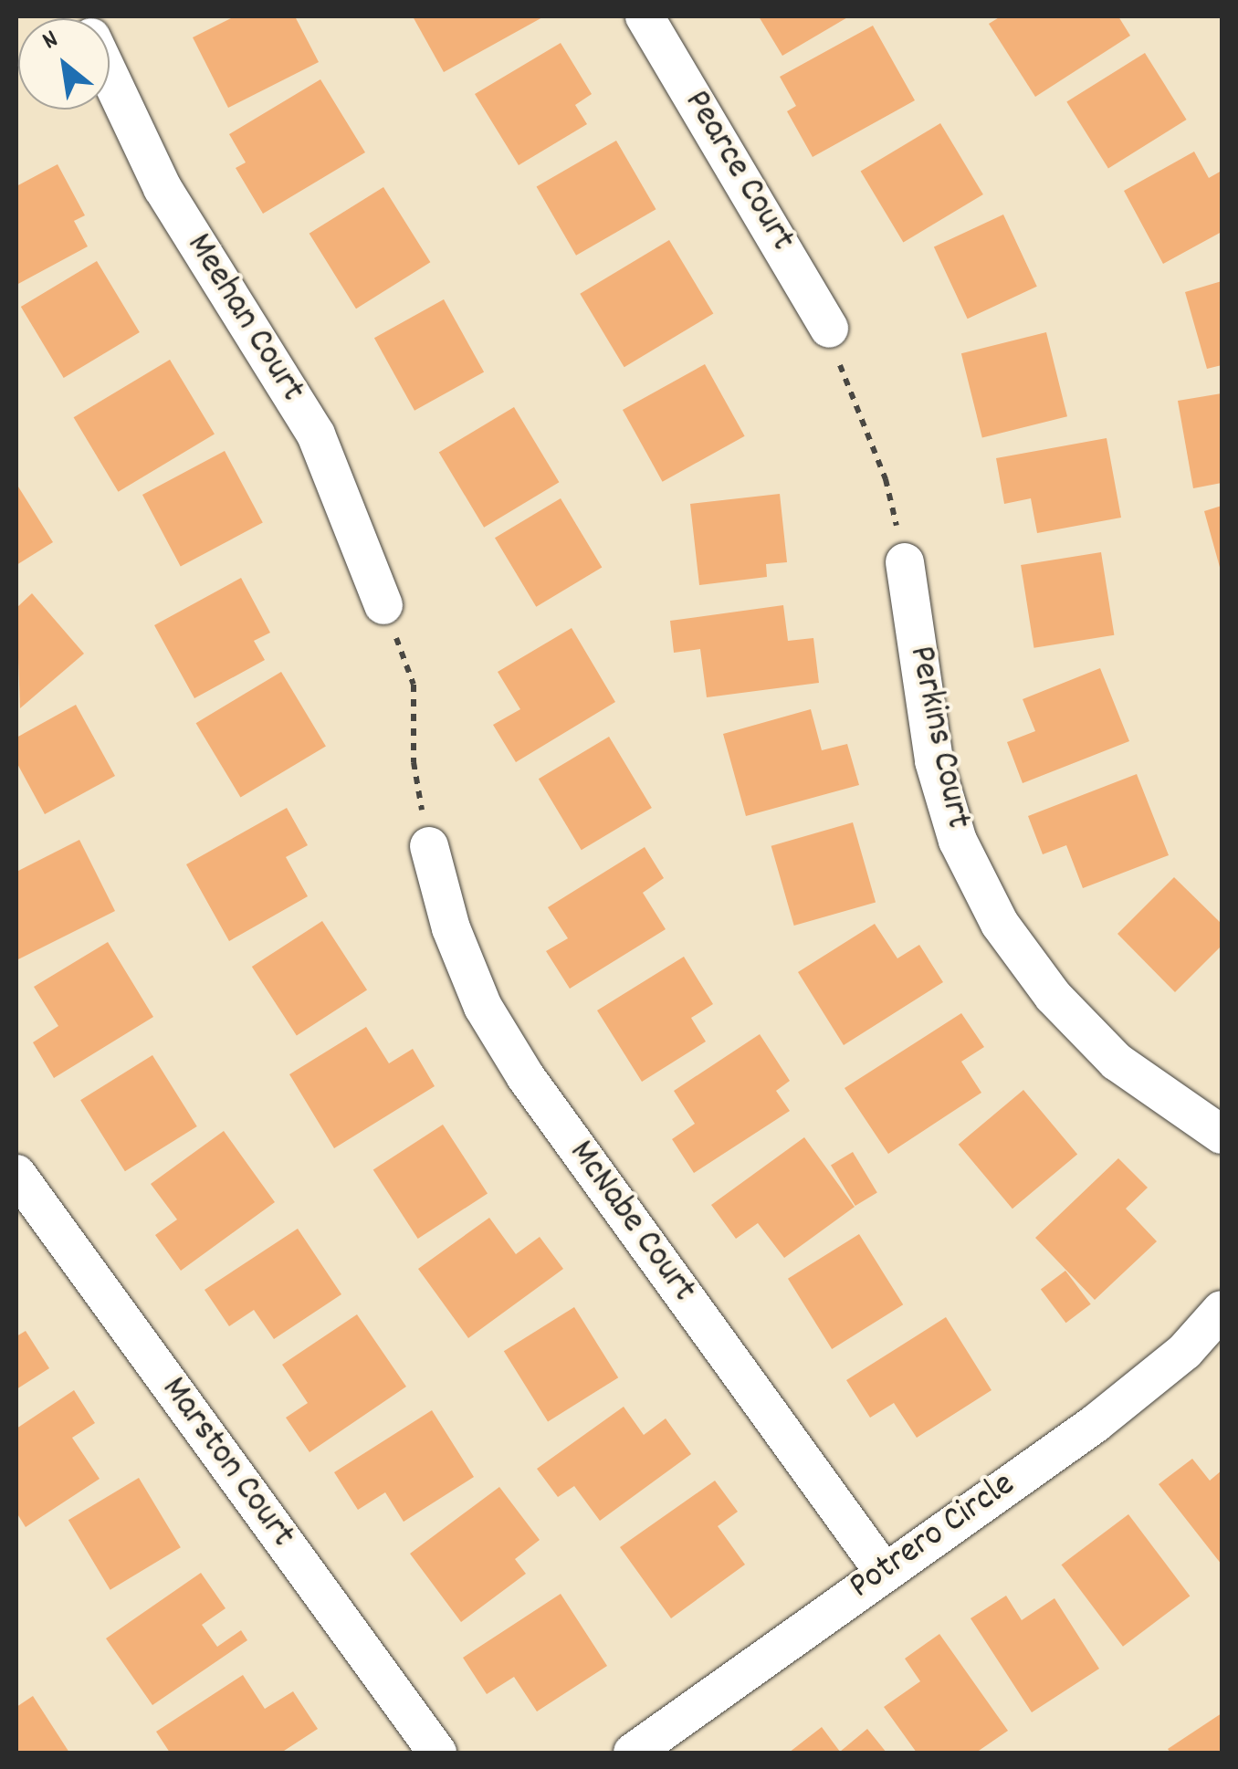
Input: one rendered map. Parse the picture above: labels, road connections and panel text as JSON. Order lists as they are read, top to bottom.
{
  "streets": {
    "street": [
      "Pearce Court",
      "Meehan Court",
      "Perkins Court",
      "McNabe Court",
      "Marston Court",
      "Potrero Circle"
    ]
  },
  "crossings": [
    ["McNabe Court", "Potrero Circle"]
  ],
  "north": "top left"
}
